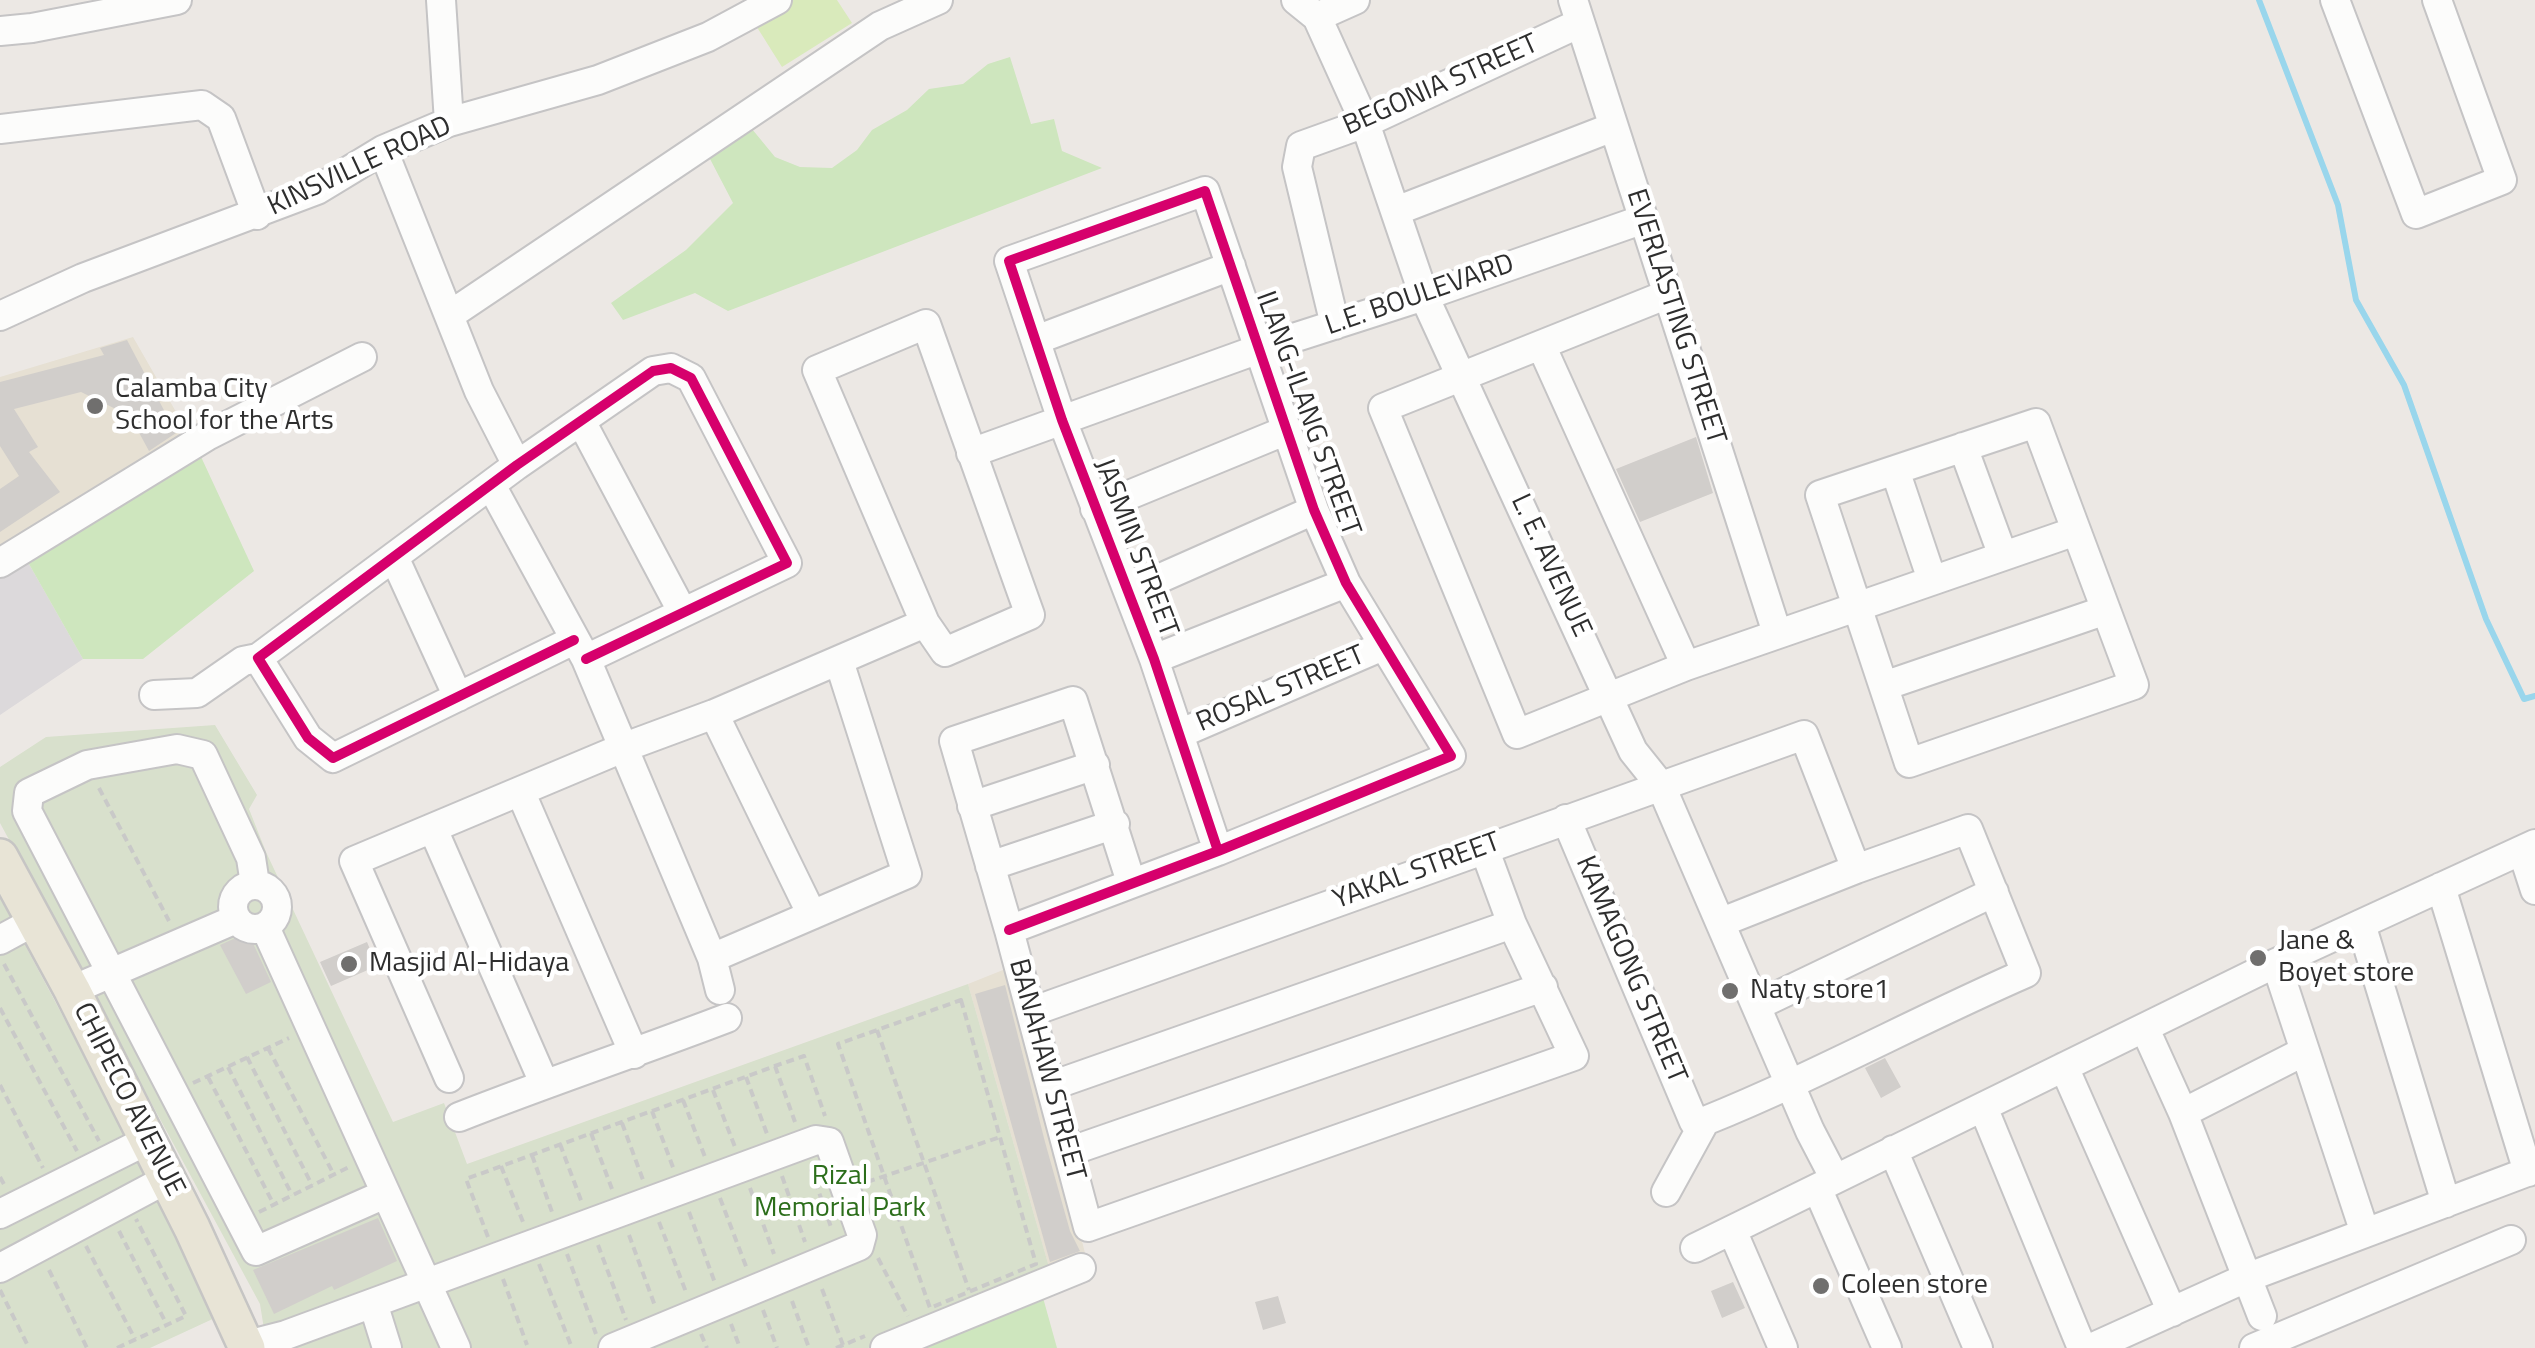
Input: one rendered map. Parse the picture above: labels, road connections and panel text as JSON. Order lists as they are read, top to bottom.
{
  "streets": {
    "main road": ["CHIPECO AVENUE"],
    "street": [
      "BEGONIA STREET",
      "KINSVILLE ROAD",
      "L.E. BOULEVARD",
      "EVERLASTING STREET",
      "ILANG-ILANG STREET",
      "JASMIN STREET",
      "L. E. AVENUE",
      "ROSAL STREET",
      "YAKAL STREET",
      "KAMAGONG STREET",
      "BANAHAW STREET"
    ]
  },
  "crossings": [
    ["BEGONIA STREET", "L.E. BOULEVARD"],
    ["BEGONIA STREET", "EVERLASTING STREET"],
    ["BEGONIA STREET", "L. E. AVENUE"],
    ["L.E. BOULEVARD", "EVERLASTING STREET"],
    ["L.E. BOULEVARD", "ILANG-ILANG STREET"],
    ["L.E. BOULEVARD", "JASMIN STREET"],
    ["L.E. BOULEVARD", "L. E. AVENUE"],
    ["ILANG-ILANG STREET", "JASMIN STREET"],
    ["ILANG-ILANG STREET", "ROSAL STREET"],
    ["JASMIN STREET", "ROSAL STREET"],
    ["L. E. AVENUE", "YAKAL STREET"],
    ["YAKAL STREET", "KAMAGONG STREET"],
    ["YAKAL STREET", "BANAHAW STREET"]
  ],
  "parks": ["Rizal Memorial Park"],
  "places": [
    "Calamba City School for the Arts",
    "Jane & Boyet store",
    "Masjid Al-Hidaya",
    "Naty store1",
    "Coleen store"
  ]
}
